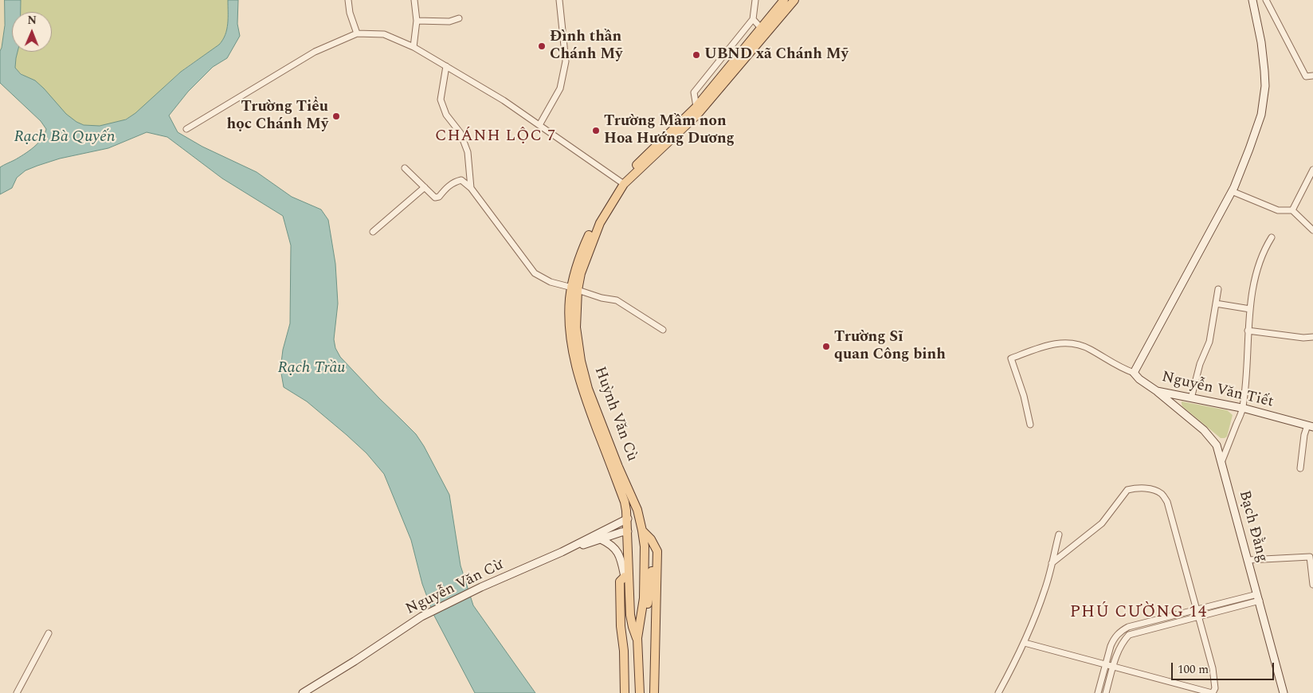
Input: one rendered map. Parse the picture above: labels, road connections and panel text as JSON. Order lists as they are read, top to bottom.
{
  "streets": {
    "main road": ["Huỳnh Văn Cù"],
    "street": ["Nguyễn Văn Tiết", "Bạch Đằng", "Nguyễn Văn Cừ"]
  },
  "crossings": [
    ["Nguyễn Văn Tiết", "Bạch Đằng"]
  ],
  "districts": ["CHÁNH LỘC 7", "PHÚ CƯỜNG 14"],
  "water": ["Rạch Bà Quyến", "Rạch Trầu"],
  "places": [
    "Đình thần Chánh Mỹ",
    "UBND xã Chánh Mỹ",
    "Trường Tiểu học Chánh Mỹ",
    "Trường Mầm non Hoa Hướng Dương",
    "Trường Sĩ quan Công binh"
  ],
  "scale_bar": "100 m",
  "north": "top"
}
